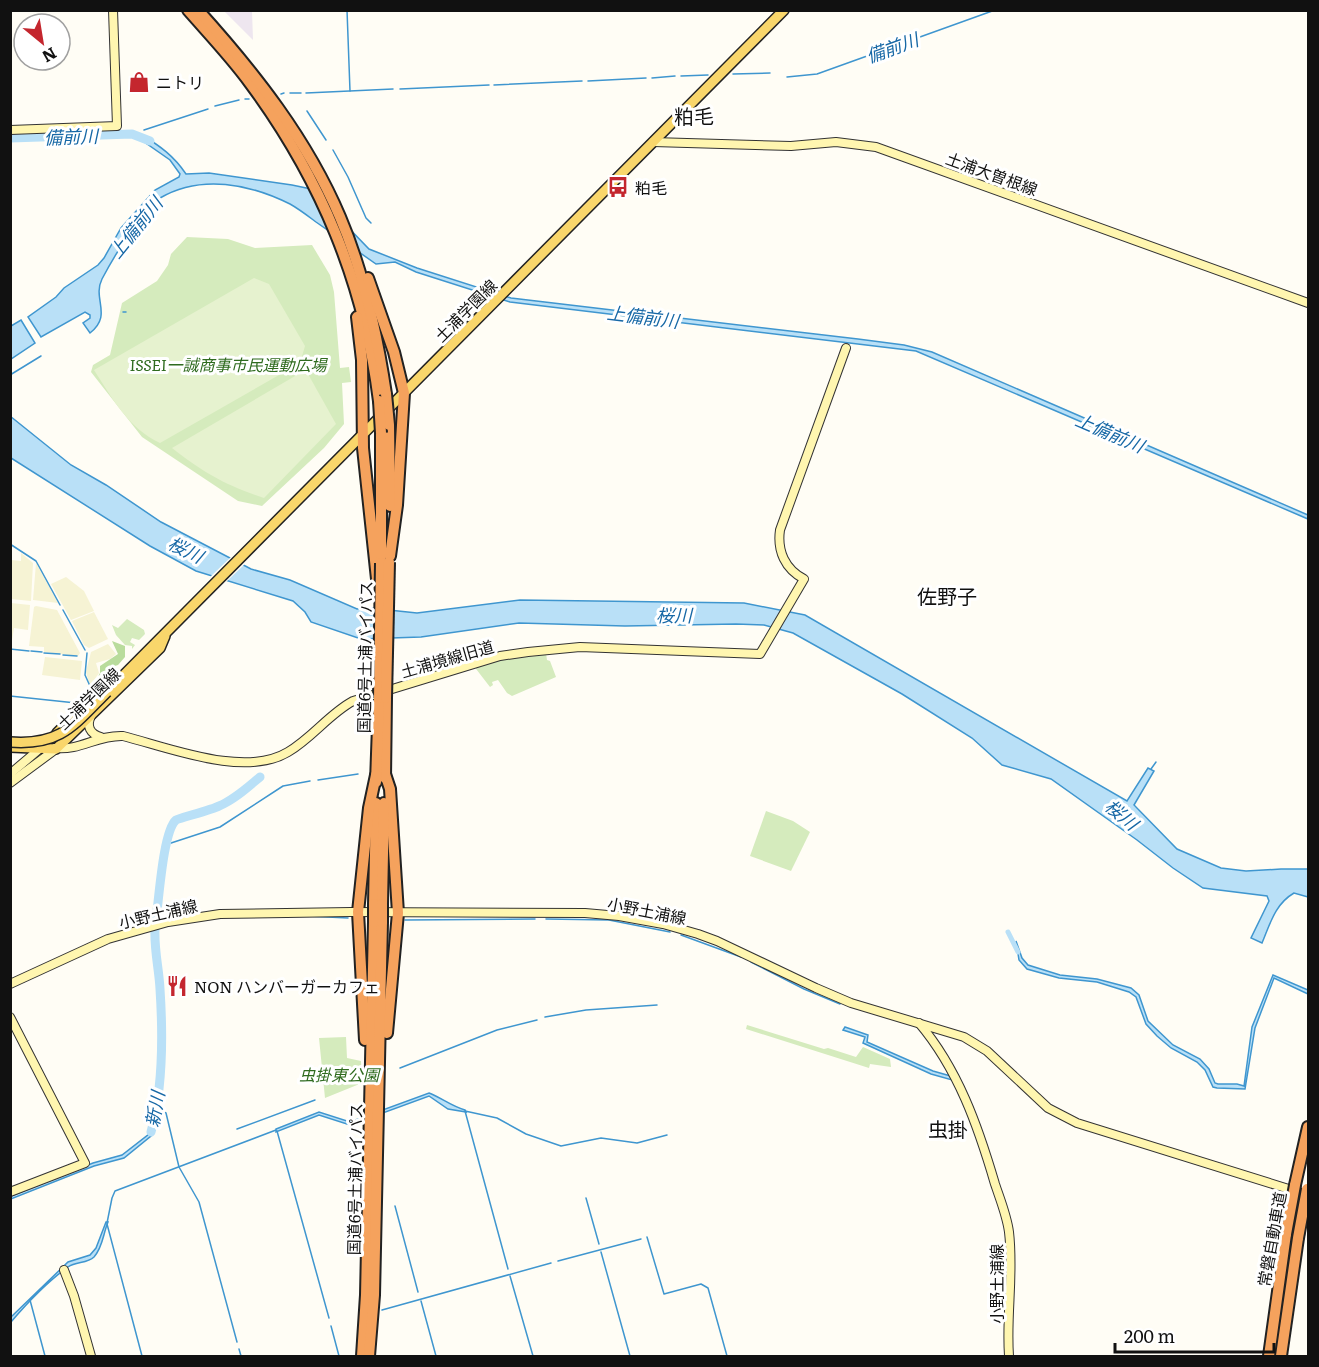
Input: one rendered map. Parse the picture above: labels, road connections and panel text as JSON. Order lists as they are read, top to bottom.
{
  "streets": {
    "highway": ["国道6号土浦バイパス", "常磐自動車道"],
    "main road": ["土浦学園線"],
    "street": ["土浦大曽根線", "土浦境線旧道", "小野土浦線"]
  },
  "crossings": [
    ["土浦大曽根線", "土浦学園線"],
    ["土浦学園線", "土浦境線旧道"]
  ],
  "districts": ["粕毛", "佐野子", "虫掛"],
  "water": [
    "備前川",
    "上備前川",
    "桜川",
    "新川"
  ],
  "parks": ["ISSEI一誠商事市民運動広場", "虫掛東公園"],
  "places": {
    "shop": ["ニトリ"],
    "bus stop": ["粕毛"],
    "restaurant": ["NON ハンバーガーカフェ"]
  },
  "scale_bar": "200 m",
  "north": "bottom right"
}
